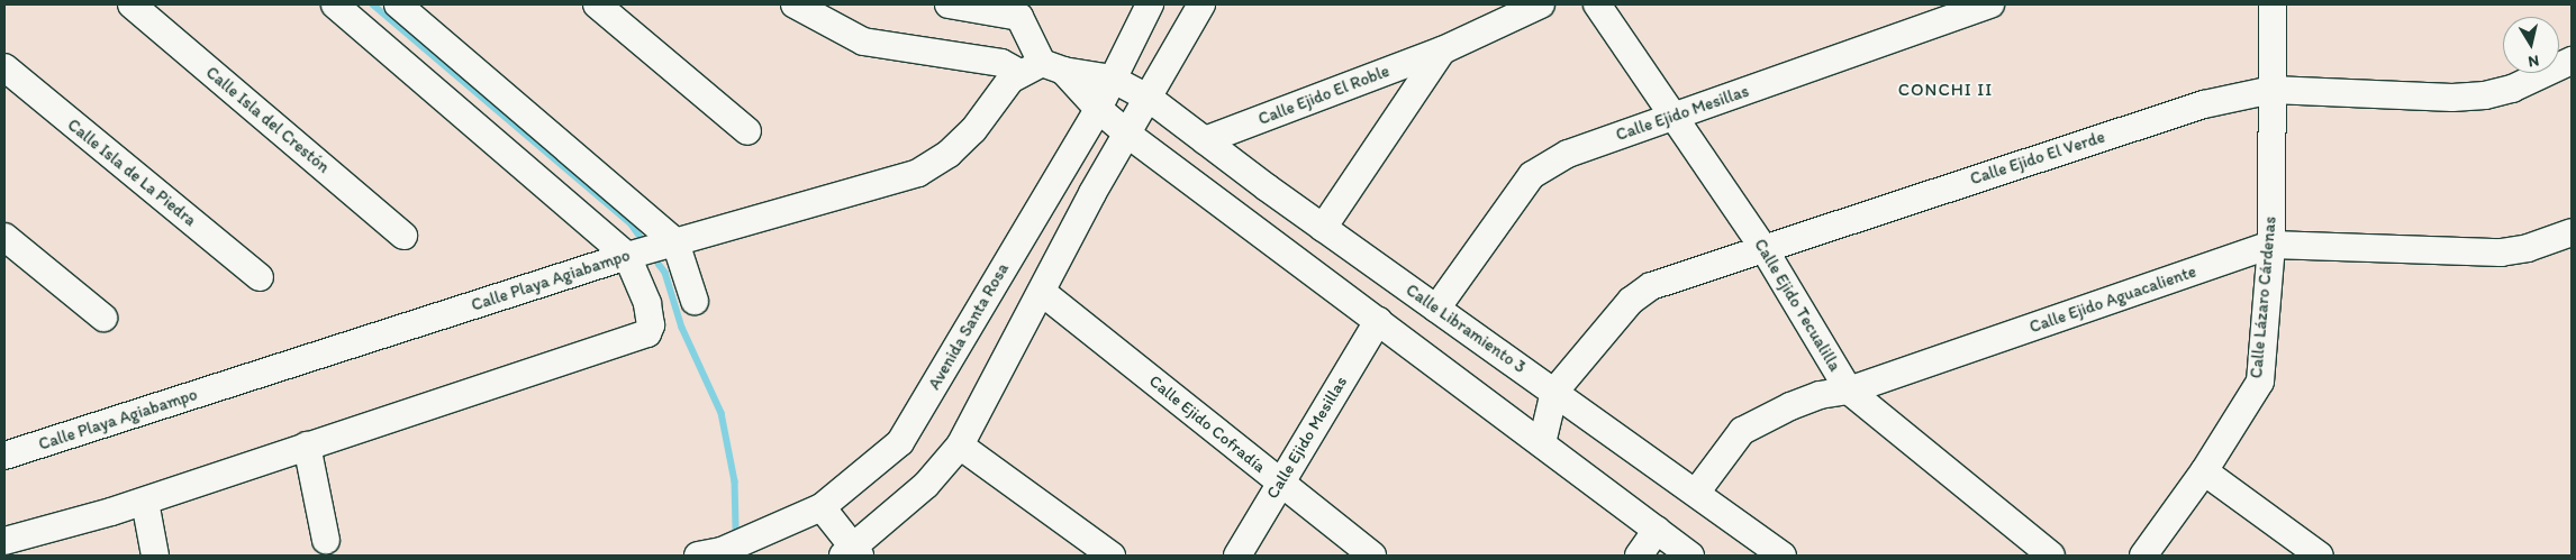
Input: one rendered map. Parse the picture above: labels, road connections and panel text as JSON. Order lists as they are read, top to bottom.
{
  "streets": {
    "street": [
      "Calle Ejido El Roble",
      "Calle Ejido Mesillas",
      "Calle Isla del Crestón",
      "Calle Ejido El Verde",
      "Calle Isla de La Piedra",
      "Calle Playa Agiabampo",
      "Calle Lázaro Cárdenas",
      "Calle Ejido Aguacaliente",
      "Calle Ejido Tecualilla",
      "Avenida Santa Rosa",
      "Calle Libramiento 3",
      "Calle Ejido Cofradía"
    ]
  },
  "crossings": [
    ["Calle Ejido El Roble", "Calle Libramiento 3"],
    ["Calle Ejido Mesillas", "Calle Ejido Tecualilla"],
    ["Calle Ejido Mesillas", "Calle Libramiento 3"],
    ["Calle Ejido Mesillas", "Calle Ejido Cofradía"],
    ["Calle Ejido El Verde", "Calle Lázaro Cárdenas"],
    ["Calle Ejido El Verde", "Calle Ejido Tecualilla"],
    ["Calle Ejido El Verde", "Calle Libramiento 3"],
    ["Calle Playa Agiabampo", "Calle Libramiento 3"],
    ["Calle Lázaro Cárdenas", "Calle Ejido Aguacaliente"],
    ["Calle Ejido Aguacaliente", "Calle Ejido Tecualilla"],
    ["Calle Ejido Aguacaliente", "Calle Libramiento 3"],
    ["Avenida Santa Rosa", "Calle Libramiento 3"]
  ],
  "districts": ["CONCHI II"],
  "north": "bottom"
}
